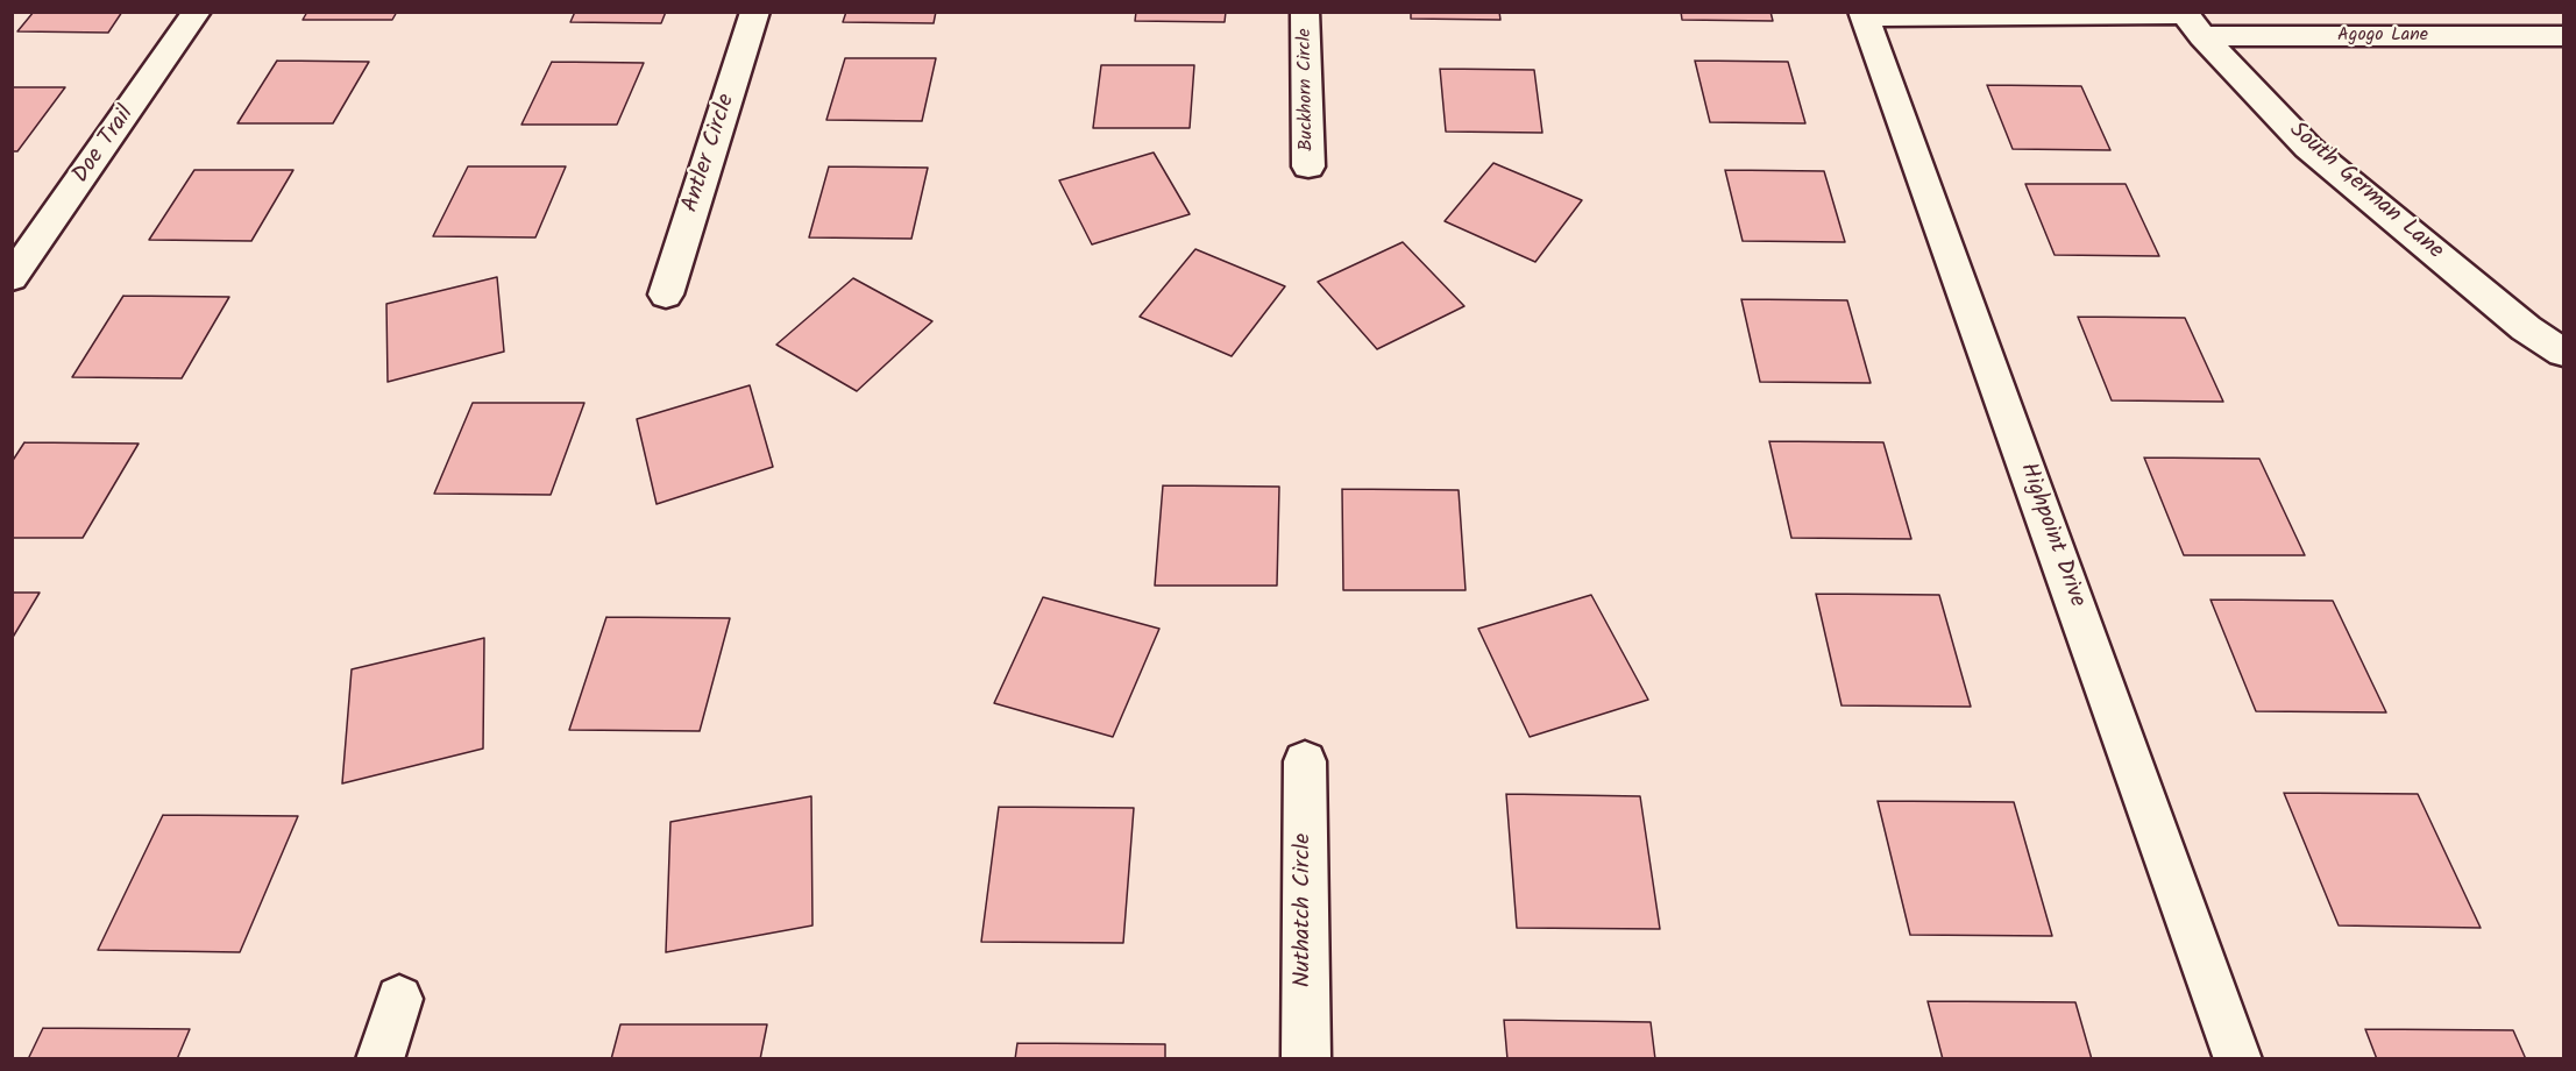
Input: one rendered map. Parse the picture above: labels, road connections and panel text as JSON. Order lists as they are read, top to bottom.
{
  "streets": {
    "street": [
      "Agogo Lane",
      "Buckhorn Circle",
      "Doe Trail",
      "Antler Circle",
      "South German Lane",
      "Highpoint Drive",
      "Nuthatch Circle"
    ]
  },
  "crossings": [
    ["Agogo Lane", "South German Lane"],
    ["Agogo Lane", "Highpoint Drive"]
  ]
}
